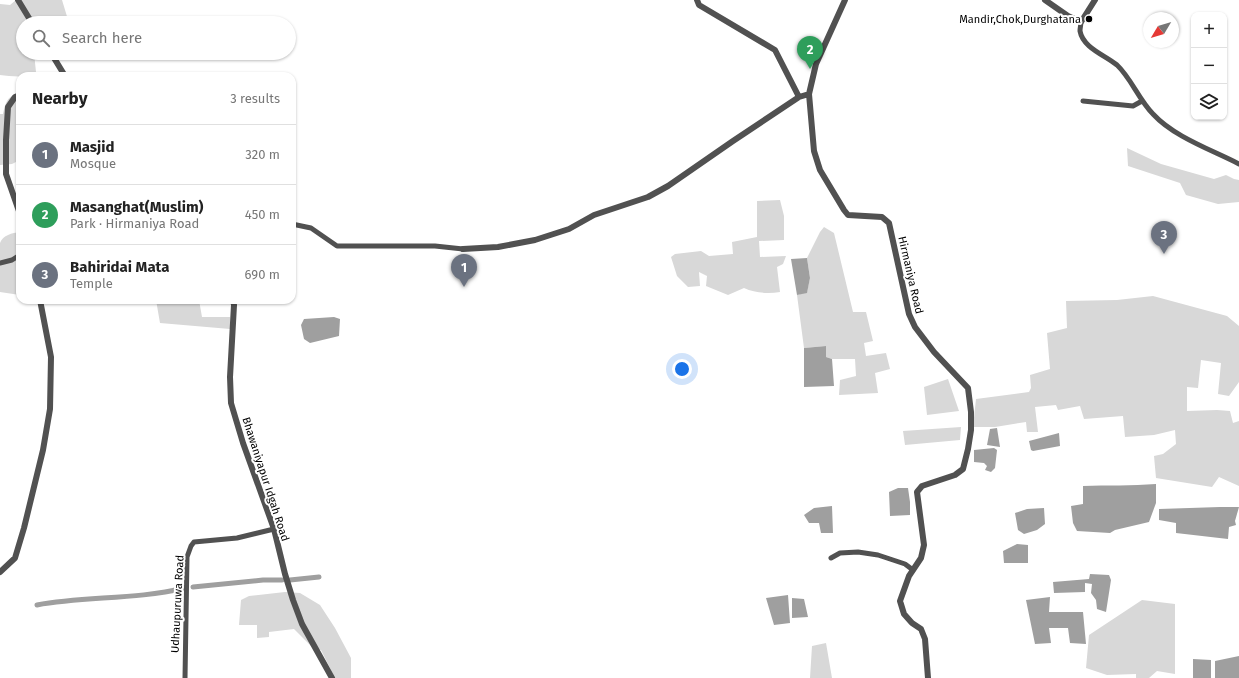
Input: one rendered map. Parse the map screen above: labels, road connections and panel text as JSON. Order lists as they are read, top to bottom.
{
  "streets": {
    "street": ["Hirmaniya Road", "Bhawaniyapur Idgah Road", "Udhaupuruwa Road"]
  },
  "crossings": [
    ["Bhawaniyapur Idgah Road", "Udhaupuruwa Road"]
  ],
  "places": ["Mandir,Chok,Durghatana"],
  "north": "bottom left",
  "page": {
    "map_buttons": ["+", "−"],
    "search": "Search here",
    "pins": ["2", "3", "1"],
    "heading": ["Nearby", "3 results"],
    "list": [
      {
        "mark": "1",
        "name": "Masjid",
        "note": "Mosque",
        "value": "320 m"
      },
      {
        "mark": "2",
        "name": "Masanghat(Muslim)",
        "note": "Park · Hirmaniya Road",
        "value": "450 m"
      },
      {
        "mark": "3",
        "name": "Bahiridai Mata",
        "note": "Temple",
        "value": "690 m"
      }
    ]
  }
}
